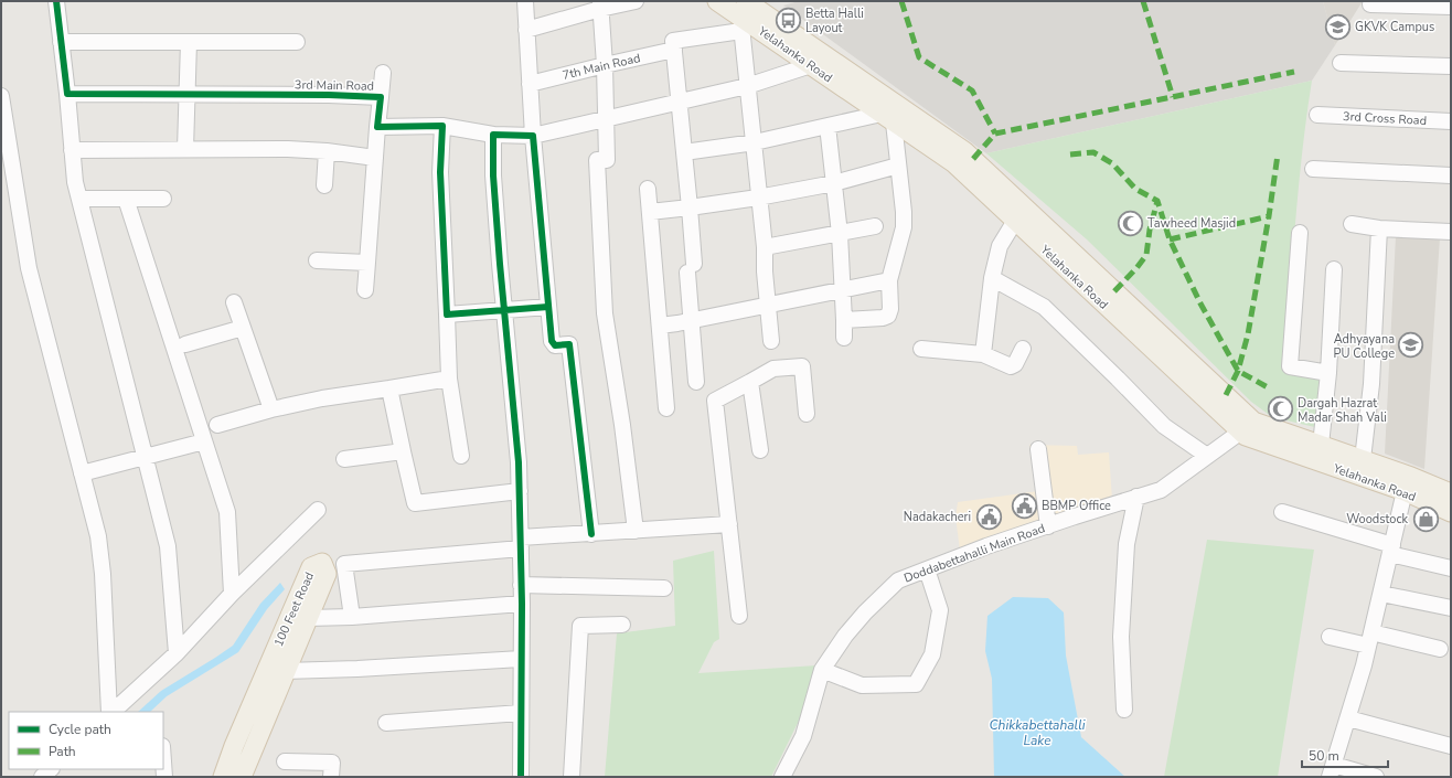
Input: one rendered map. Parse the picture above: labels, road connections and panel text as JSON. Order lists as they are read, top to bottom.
{
  "streets": {
    "main road": ["Yelahanka Road", "100 Feet Road"],
    "street": [
      "7th Main Road",
      "3rd Main Road",
      "3rd Cross Road",
      "Doddabettahalli Main Road"
    ]
  },
  "crossings": [
    ["Yelahanka Road", "Doddabettahalli Main Road"]
  ],
  "water": ["Chikkabettahalli Lake"],
  "places": {
    "bus stop": ["Betta Halli Layout"],
    "school or university": ["GKVK Campus", "Adhyayana PU College"],
    "mosque": ["Tawheed Masjid", "Dargah Hazrat Madar Shah Vali"],
    "public building": ["BBMP Office", "Nadakacheri"],
    "shop": ["Woodstock"]
  },
  "legend": ["Cycle path", "Path"],
  "scale_bar": "50 m"
}
